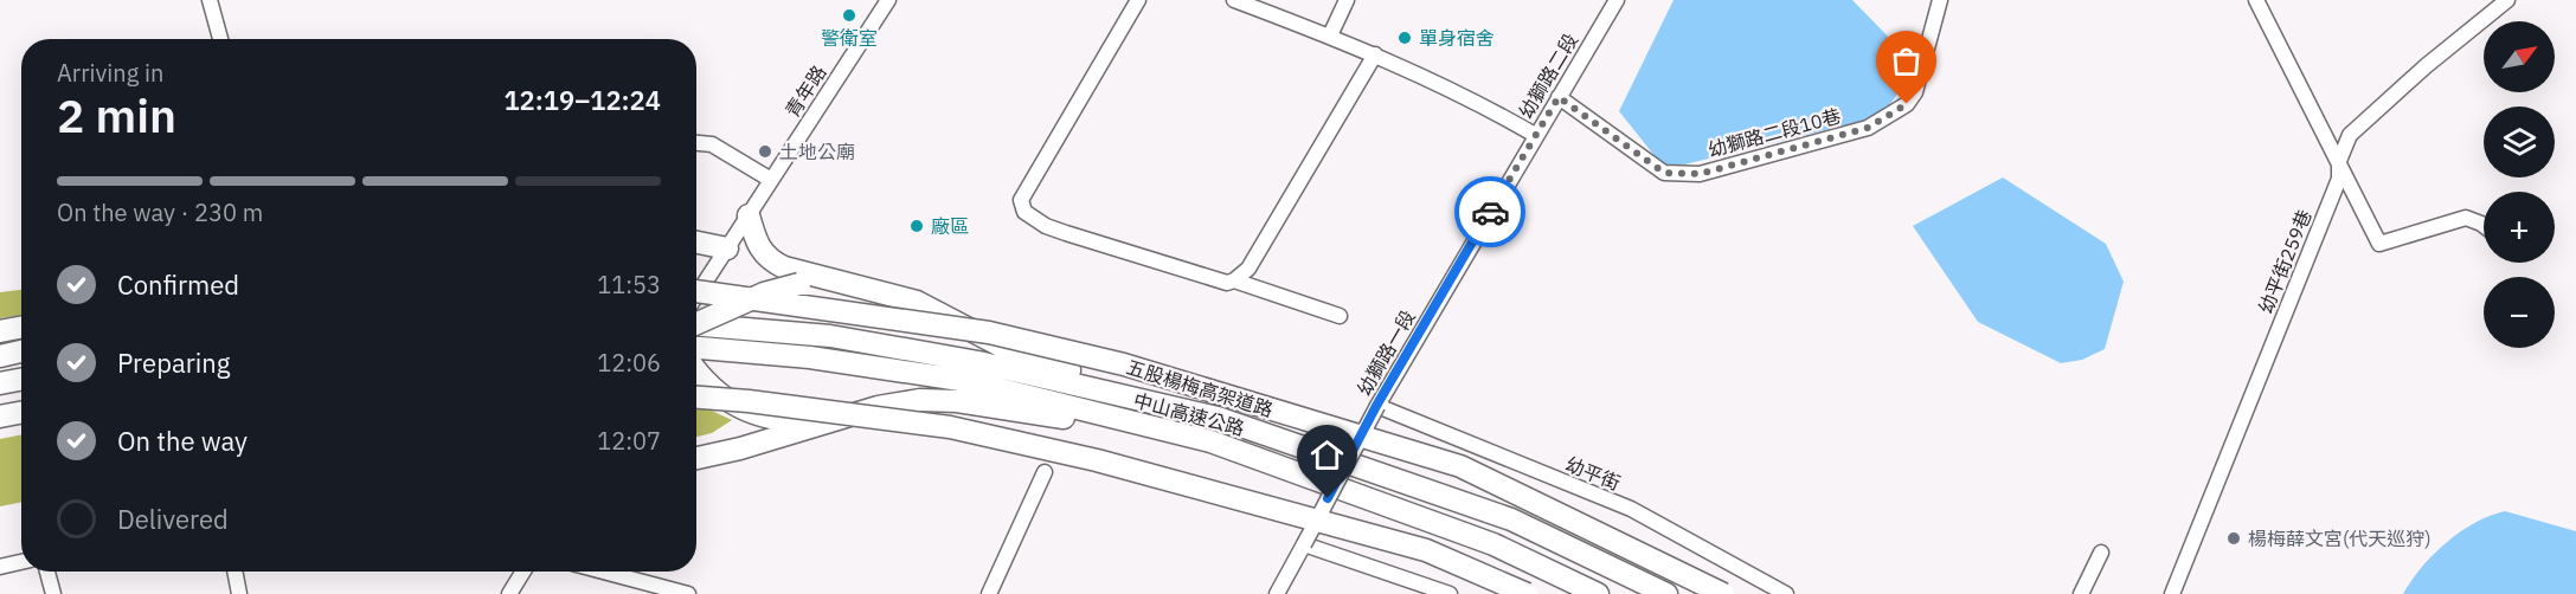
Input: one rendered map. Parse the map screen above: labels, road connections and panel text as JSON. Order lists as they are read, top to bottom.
{
  "streets": {
    "highway": ["五股楊梅高架道路", "中山高速公路"],
    "street": [
      "幼獅路二段",
      "青年路",
      "幼獅路二段10巷",
      "幼平街259巷",
      "幼獅路一段",
      "幼平街"
    ]
  },
  "crossings": [
    ["幼獅路二段", "幼獅路二段10巷"],
    ["幼獅路二段", "幼獅路一段"],
    ["青年路", "五股楊梅高架道路"],
    ["幼獅路一段", "幼平街"]
  ],
  "places": [
    "警衛室",
    "單身宿舍",
    "土地公廟",
    "廠區",
    "楊梅薛文宮(代天巡狩)"
  ],
  "north": "top right",
  "page": {
    "map_buttons": ["+", "−"],
    "heading": ["2 min", "Arriving in", "12:19–12:24"],
    "bar": "On the way · 230 m",
    "list": [
      ["Confirmed", "11:53"],
      ["Preparing", "12:06"],
      ["On the way", "12:07"],
      "Delivered"
    ]
  }
}
